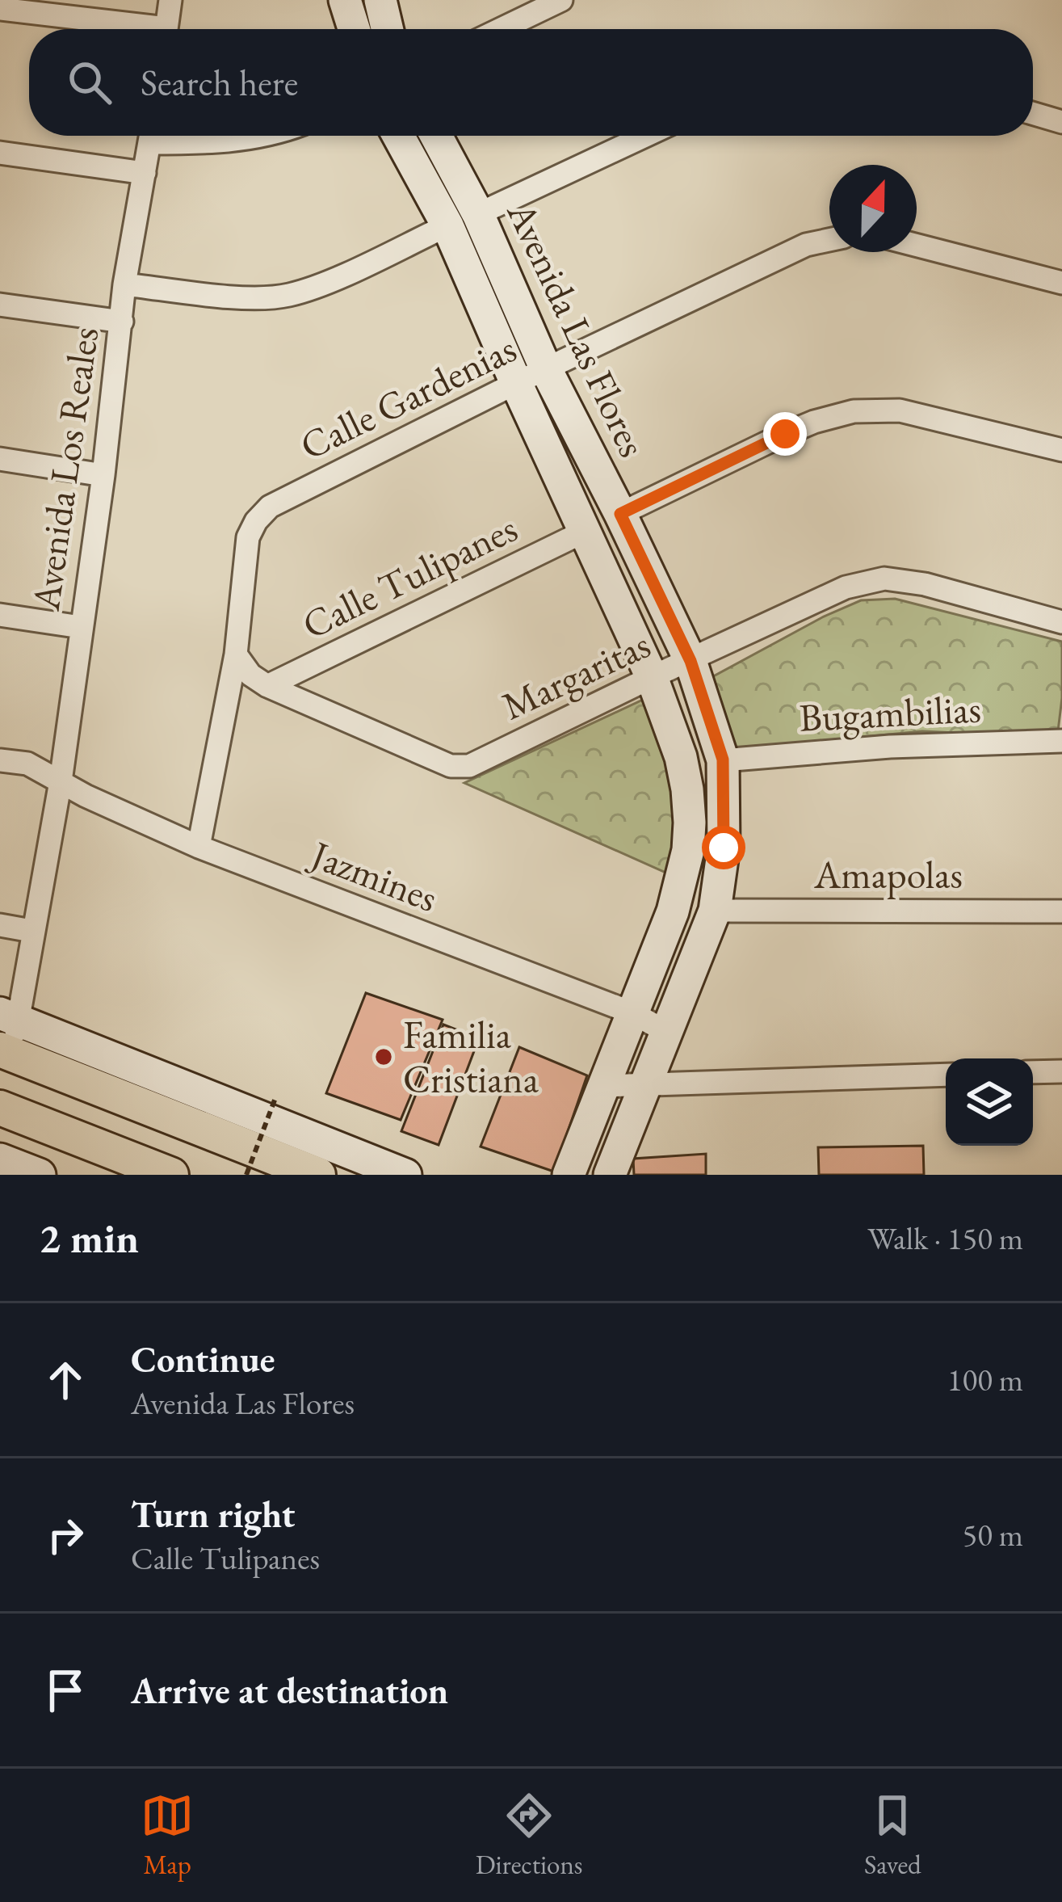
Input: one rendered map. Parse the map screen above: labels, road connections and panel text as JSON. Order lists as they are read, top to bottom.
{
  "streets": {
    "street": [
      "Avenida Las Flores",
      "Calle Gardenias",
      "Avenida Los Reales",
      "Calle Tulipanes",
      "Margaritas",
      "Bugambilias",
      "Amapolas",
      "Jazmines"
    ]
  },
  "crossings": [
    ["Avenida Las Flores", "Calle Gardenias"],
    ["Avenida Las Flores", "Calle Tulipanes"],
    ["Avenida Las Flores", "Margaritas"],
    ["Avenida Las Flores", "Bugambilias"],
    ["Avenida Las Flores", "Amapolas"],
    ["Avenida Las Flores", "Jazmines"],
    ["Avenida Los Reales", "Jazmines"],
    ["Calle Tulipanes", "Margaritas"]
  ],
  "places": ["Familia Cristiana"],
  "north": "top",
  "page": {
    "search": "Search here",
    "heading": ["2 min", "Walk · 150 m"],
    "list": [
      ["Continue", "Avenida Las Flores", "100 m"],
      ["Turn right", "Calle Tulipanes", "50 m"],
      "Arrive at destination"
    ],
    "nav": ["Map", "Directions", "Saved"]
  }
}
